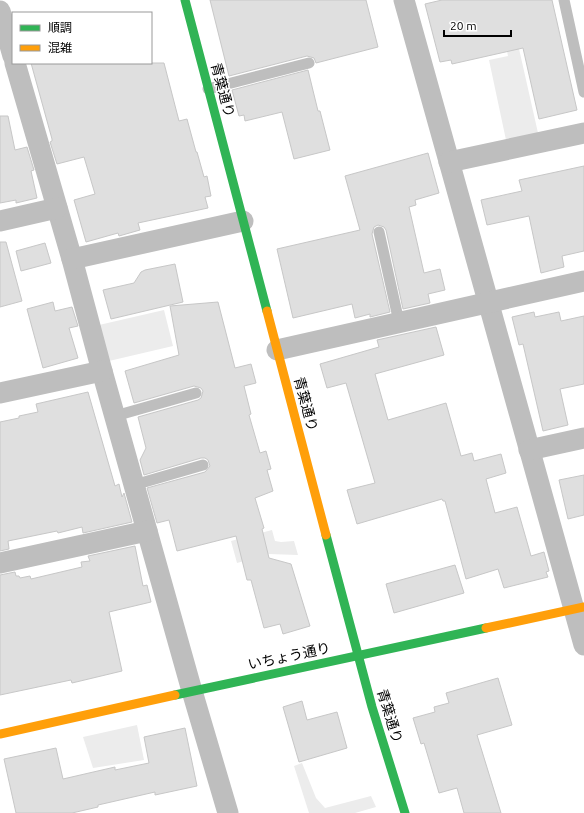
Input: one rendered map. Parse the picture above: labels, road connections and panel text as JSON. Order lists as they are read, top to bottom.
{
  "streets": {
    "street": ["青葉通り", "いちょう通り"]
  },
  "crossings": [
    ["青葉通り", "いちょう通り"]
  ],
  "legend": ["順調", "混雑"],
  "scale_bar": "20 m"
}
